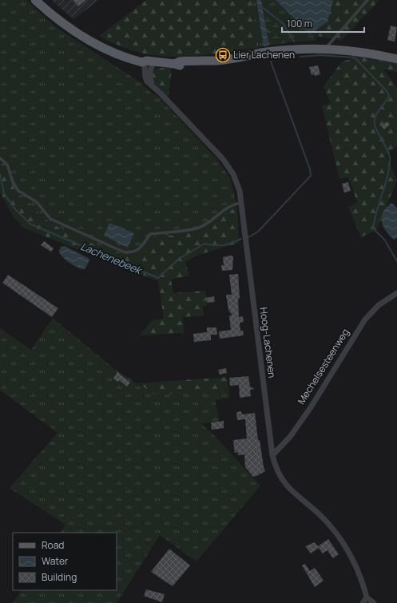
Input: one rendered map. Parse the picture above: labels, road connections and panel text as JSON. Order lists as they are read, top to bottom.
{
  "streets": {
    "street": ["Hoog-Lachenen", "Mechelsesteenweg"]
  },
  "crossings": [
    ["Hoog-Lachenen", "Mechelsesteenweg"]
  ],
  "water": ["Lachenebeek"],
  "places": {
    "bus stop": ["Lier Lachenen"]
  },
  "legend": ["Road", "Water", "Building"],
  "scale_bar": "100 m"
}
